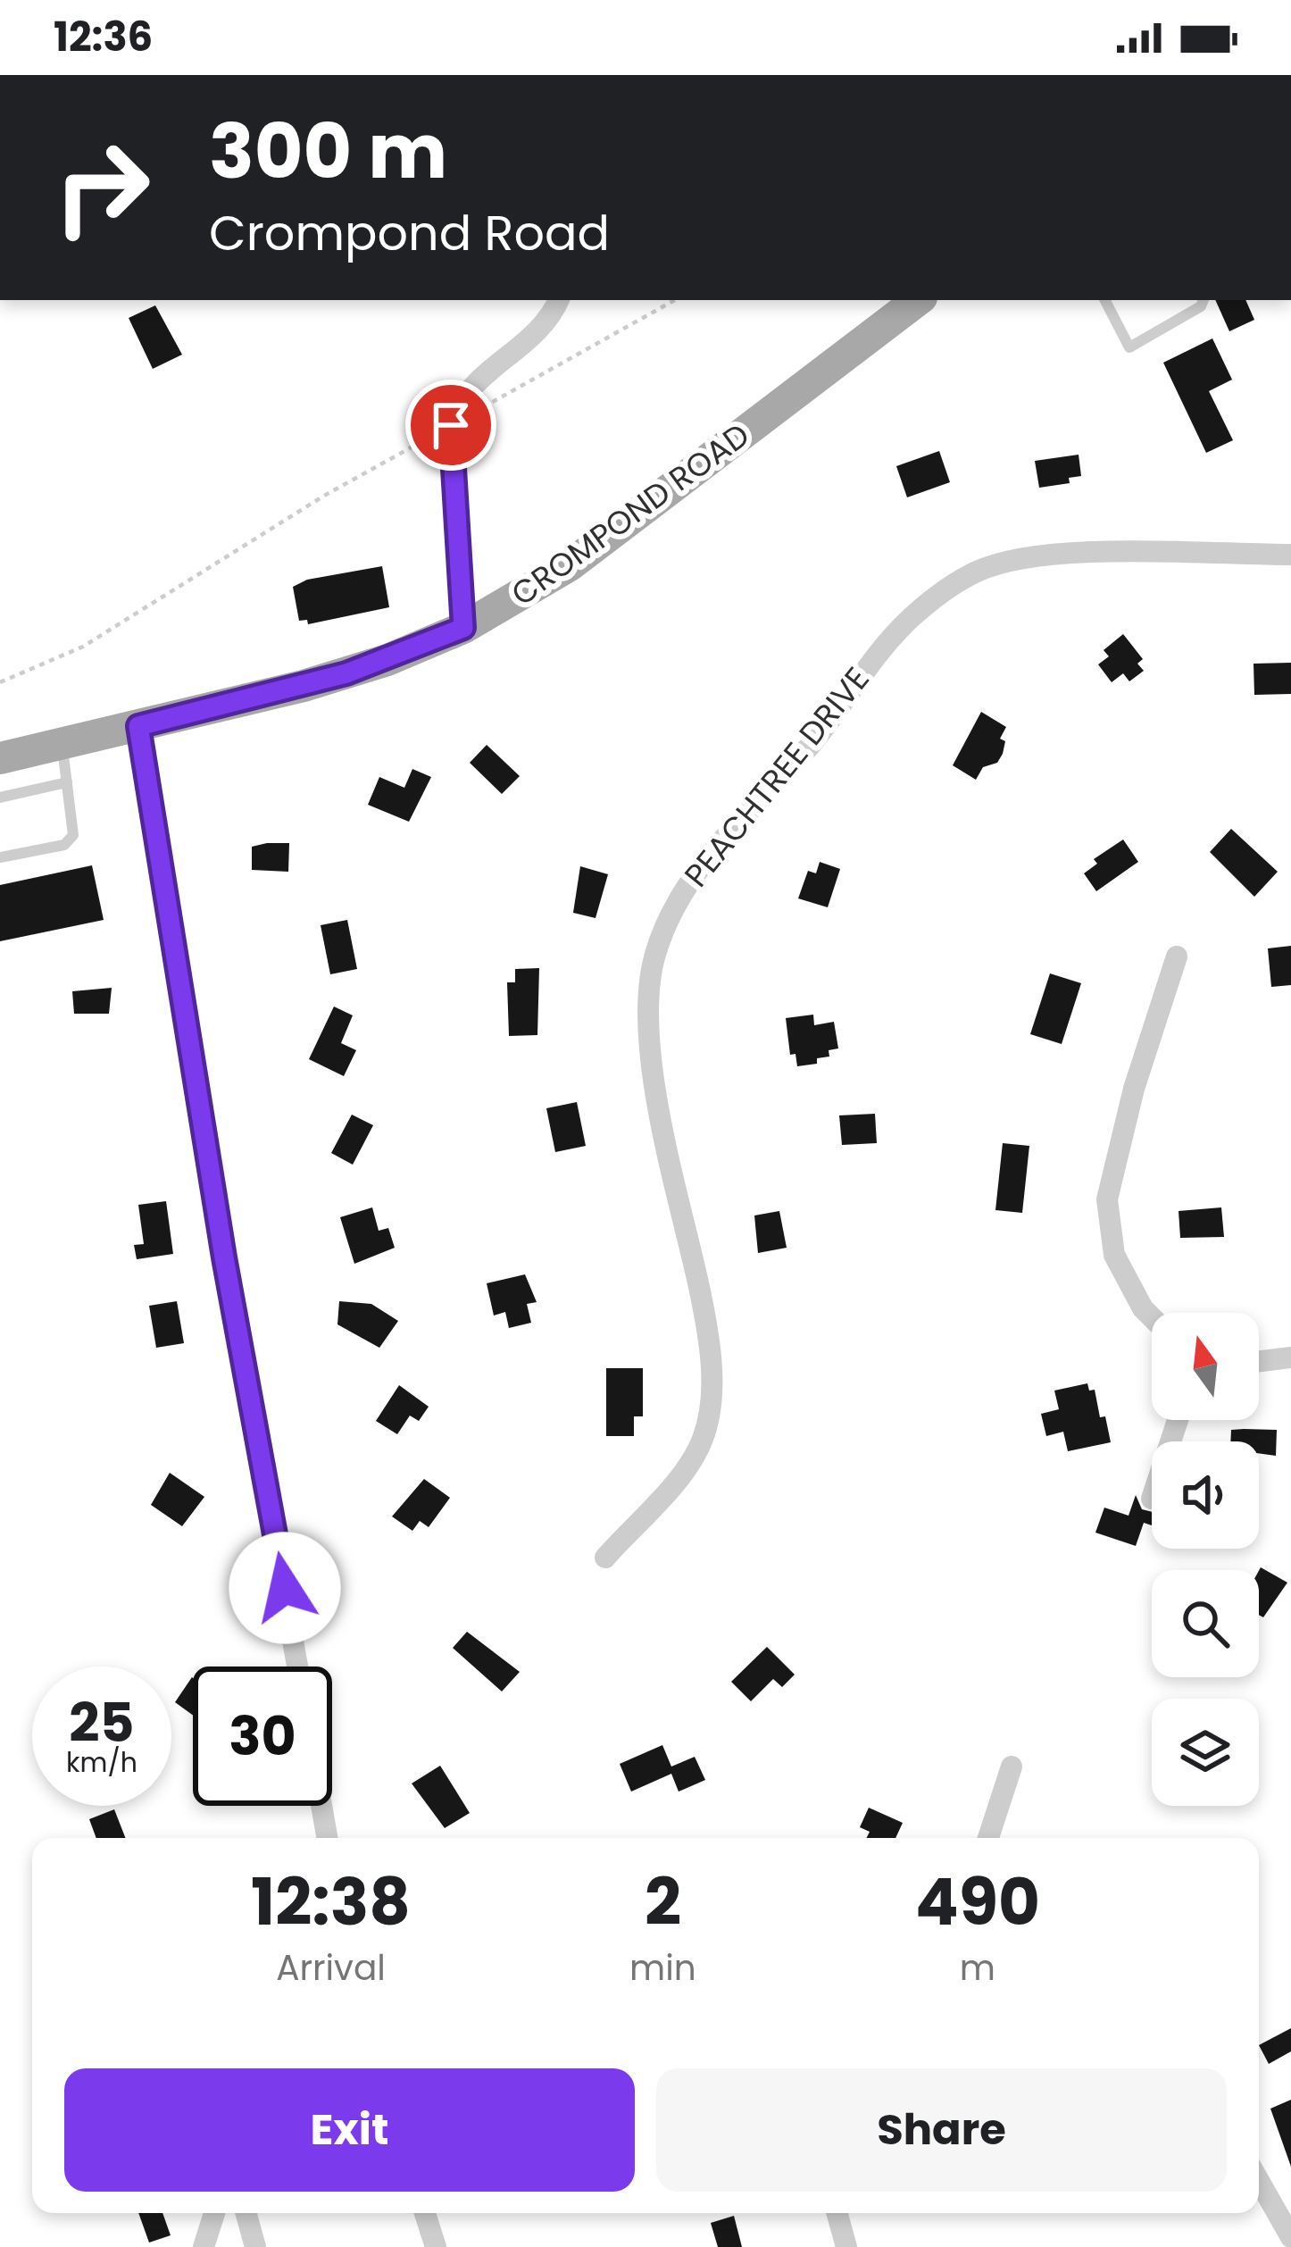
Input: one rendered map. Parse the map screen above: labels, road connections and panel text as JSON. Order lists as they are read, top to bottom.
{
  "streets": {
    "main road": ["CROMPOND ROAD"],
    "street": ["PEACHTREE DRIVE"]
  },
  "north": "top",
  "page": {
    "status": "12:36",
    "turn": ["300 m", "Crompond Road"],
    "speed": "25 km/h",
    "limit": "30",
    "eta": [
      "12:38",
      "Arrival",
      "2",
      "min",
      "490",
      "m"
    ],
    "buttons": ["Exit", "Share"]
  }
}
